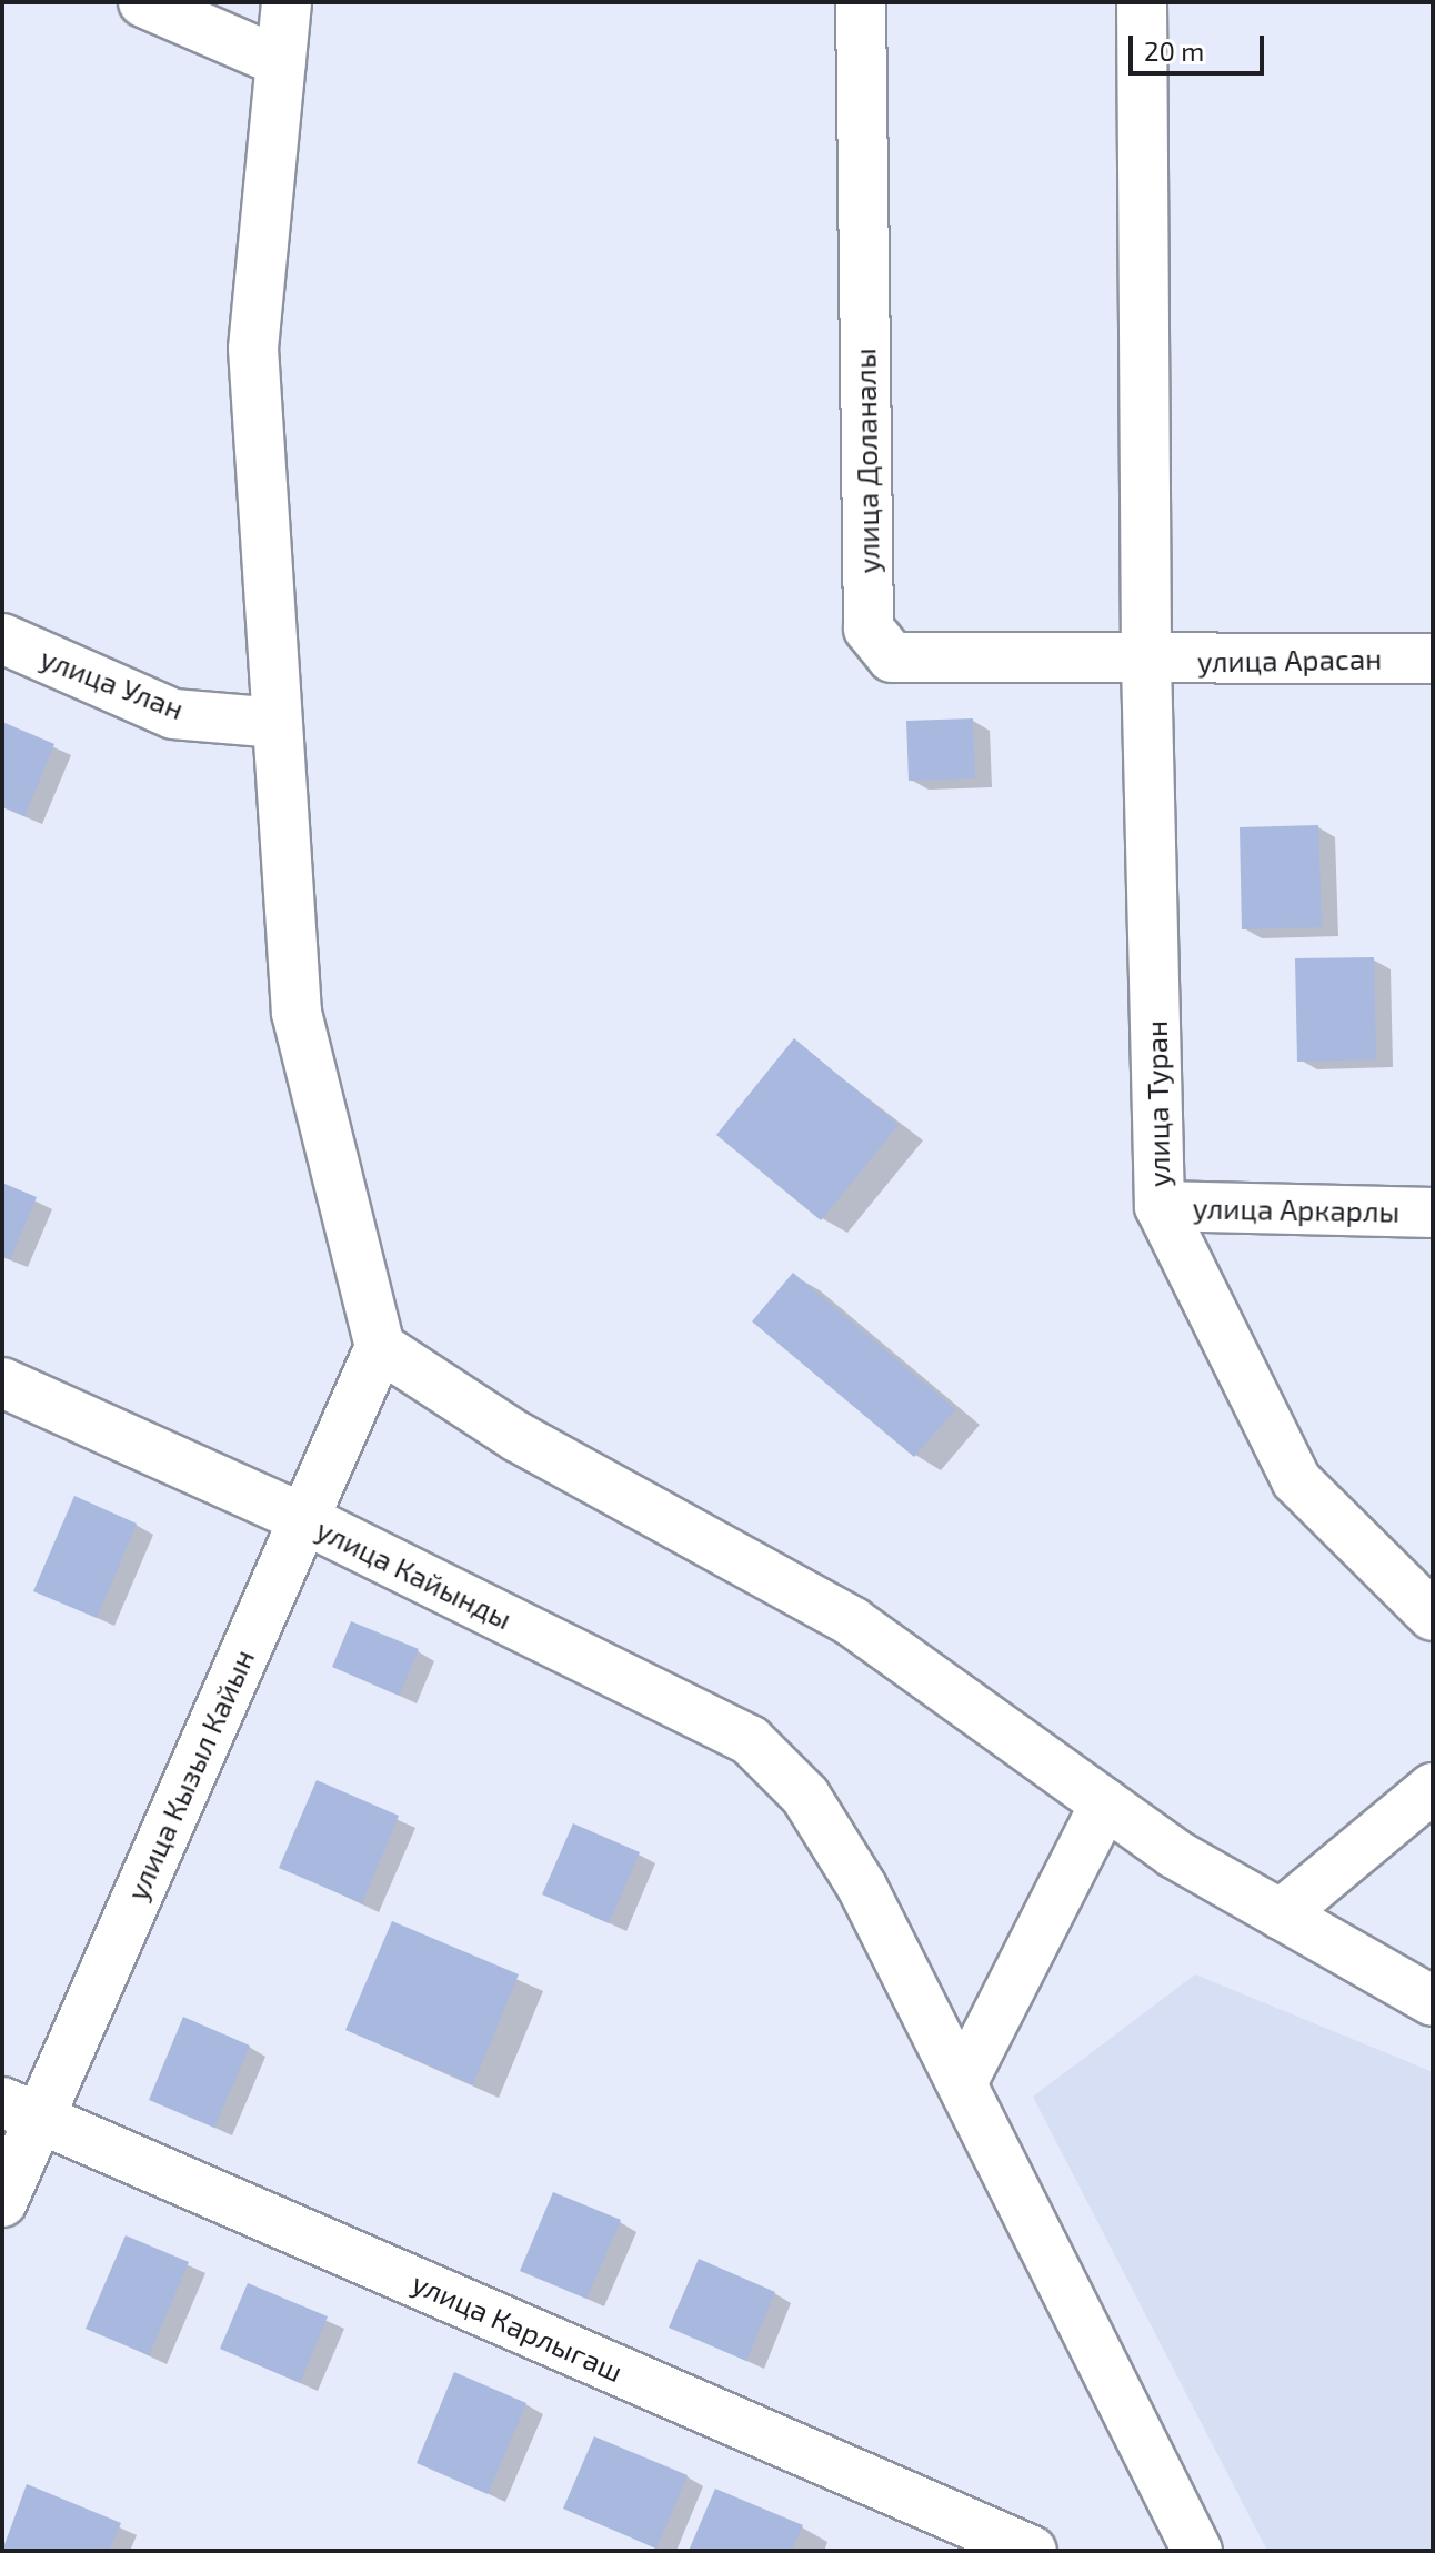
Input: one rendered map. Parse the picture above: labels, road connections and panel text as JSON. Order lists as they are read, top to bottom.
{
  "streets": {
    "street": [
      "улица Доланалы",
      "улица Арасан",
      "улица Улан",
      "улица Туран",
      "улица Аркарлы",
      "улица Кайынды",
      "улица Кызыл Кайын",
      "улица Карлыгаш"
    ]
  },
  "crossings": [
    ["улица Доланалы", "улица Арасан"],
    ["улица Доланалы", "улица Туран"],
    ["улица Арасан", "улица Туран"],
    ["улица Туран", "улица Аркарлы"],
    ["улица Кайынды", "улица Кызыл Кайын"],
    ["улица Кызыл Кайын", "улица Карлыгаш"]
  ],
  "scale_bar": "20 m"
}
